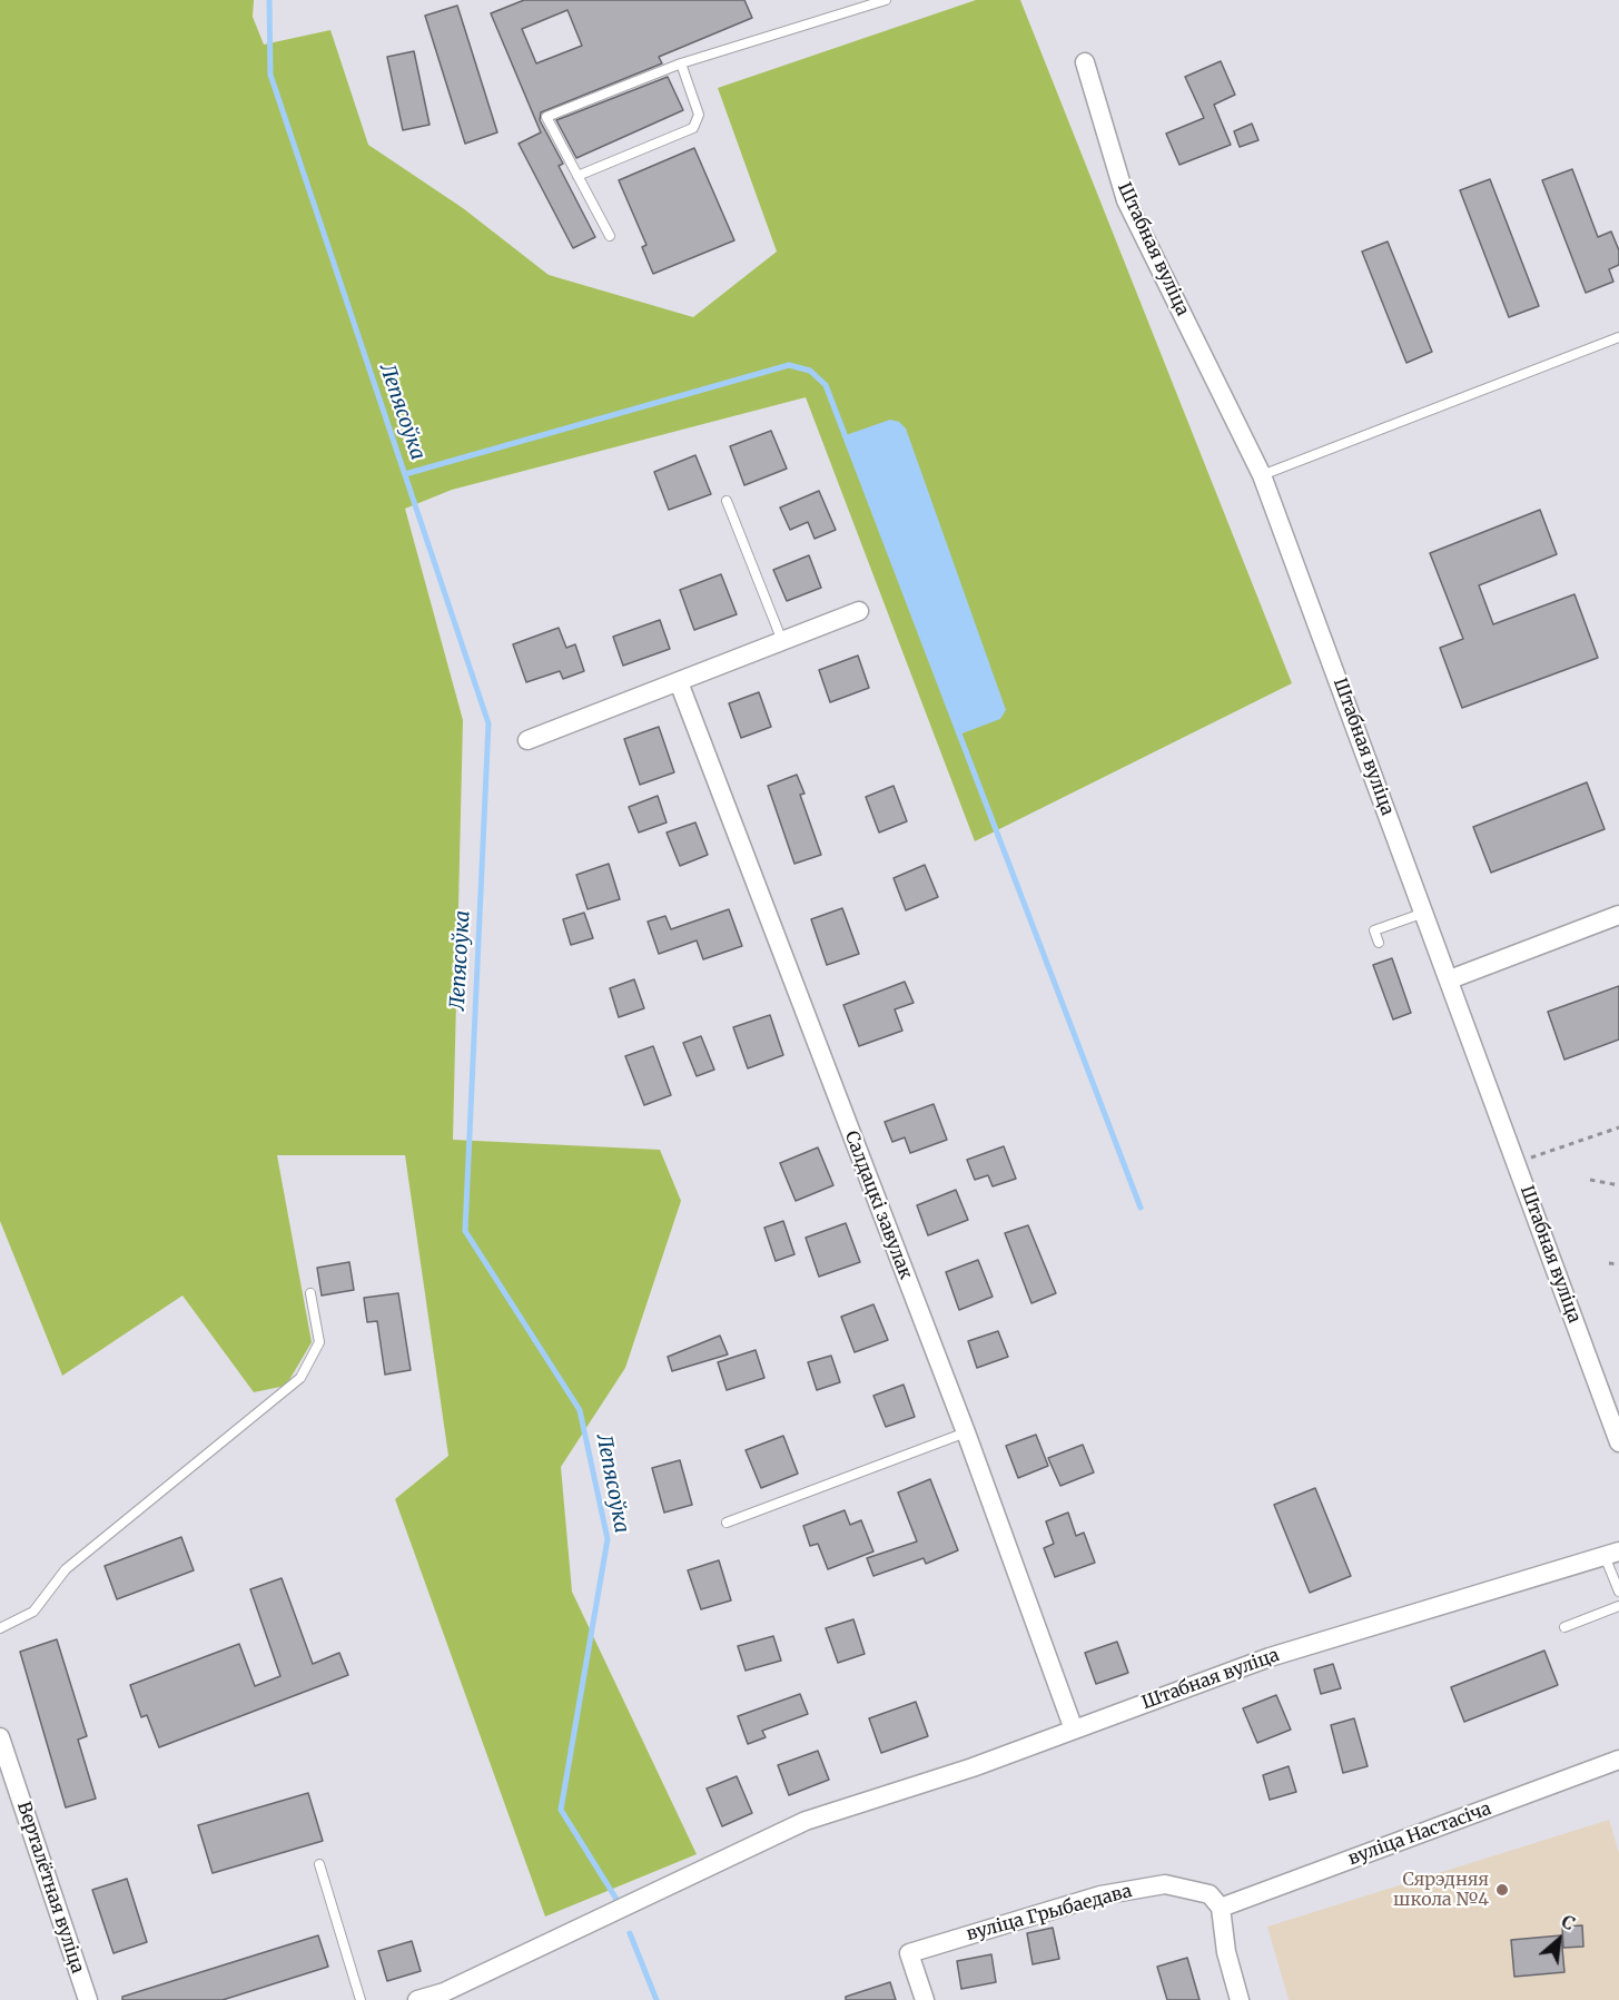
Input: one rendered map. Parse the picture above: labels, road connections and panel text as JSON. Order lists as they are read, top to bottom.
{
  "streets": {
    "street": [
      "Штабная вуліца",
      "Салдацкі завулак",
      "вуліца Настасіча",
      "Верталётная вуліца",
      "вуліца Грыбаедава"
    ]
  },
  "crossings": [
    ["Штабная вуліца", "Салдацкі завулак"],
    ["вуліца Настасіча", "вуліца Грыбаедава"]
  ],
  "water": ["Лепясоўка"],
  "places": ["Сярэдняя школа №4"],
  "north": "top right"
}
